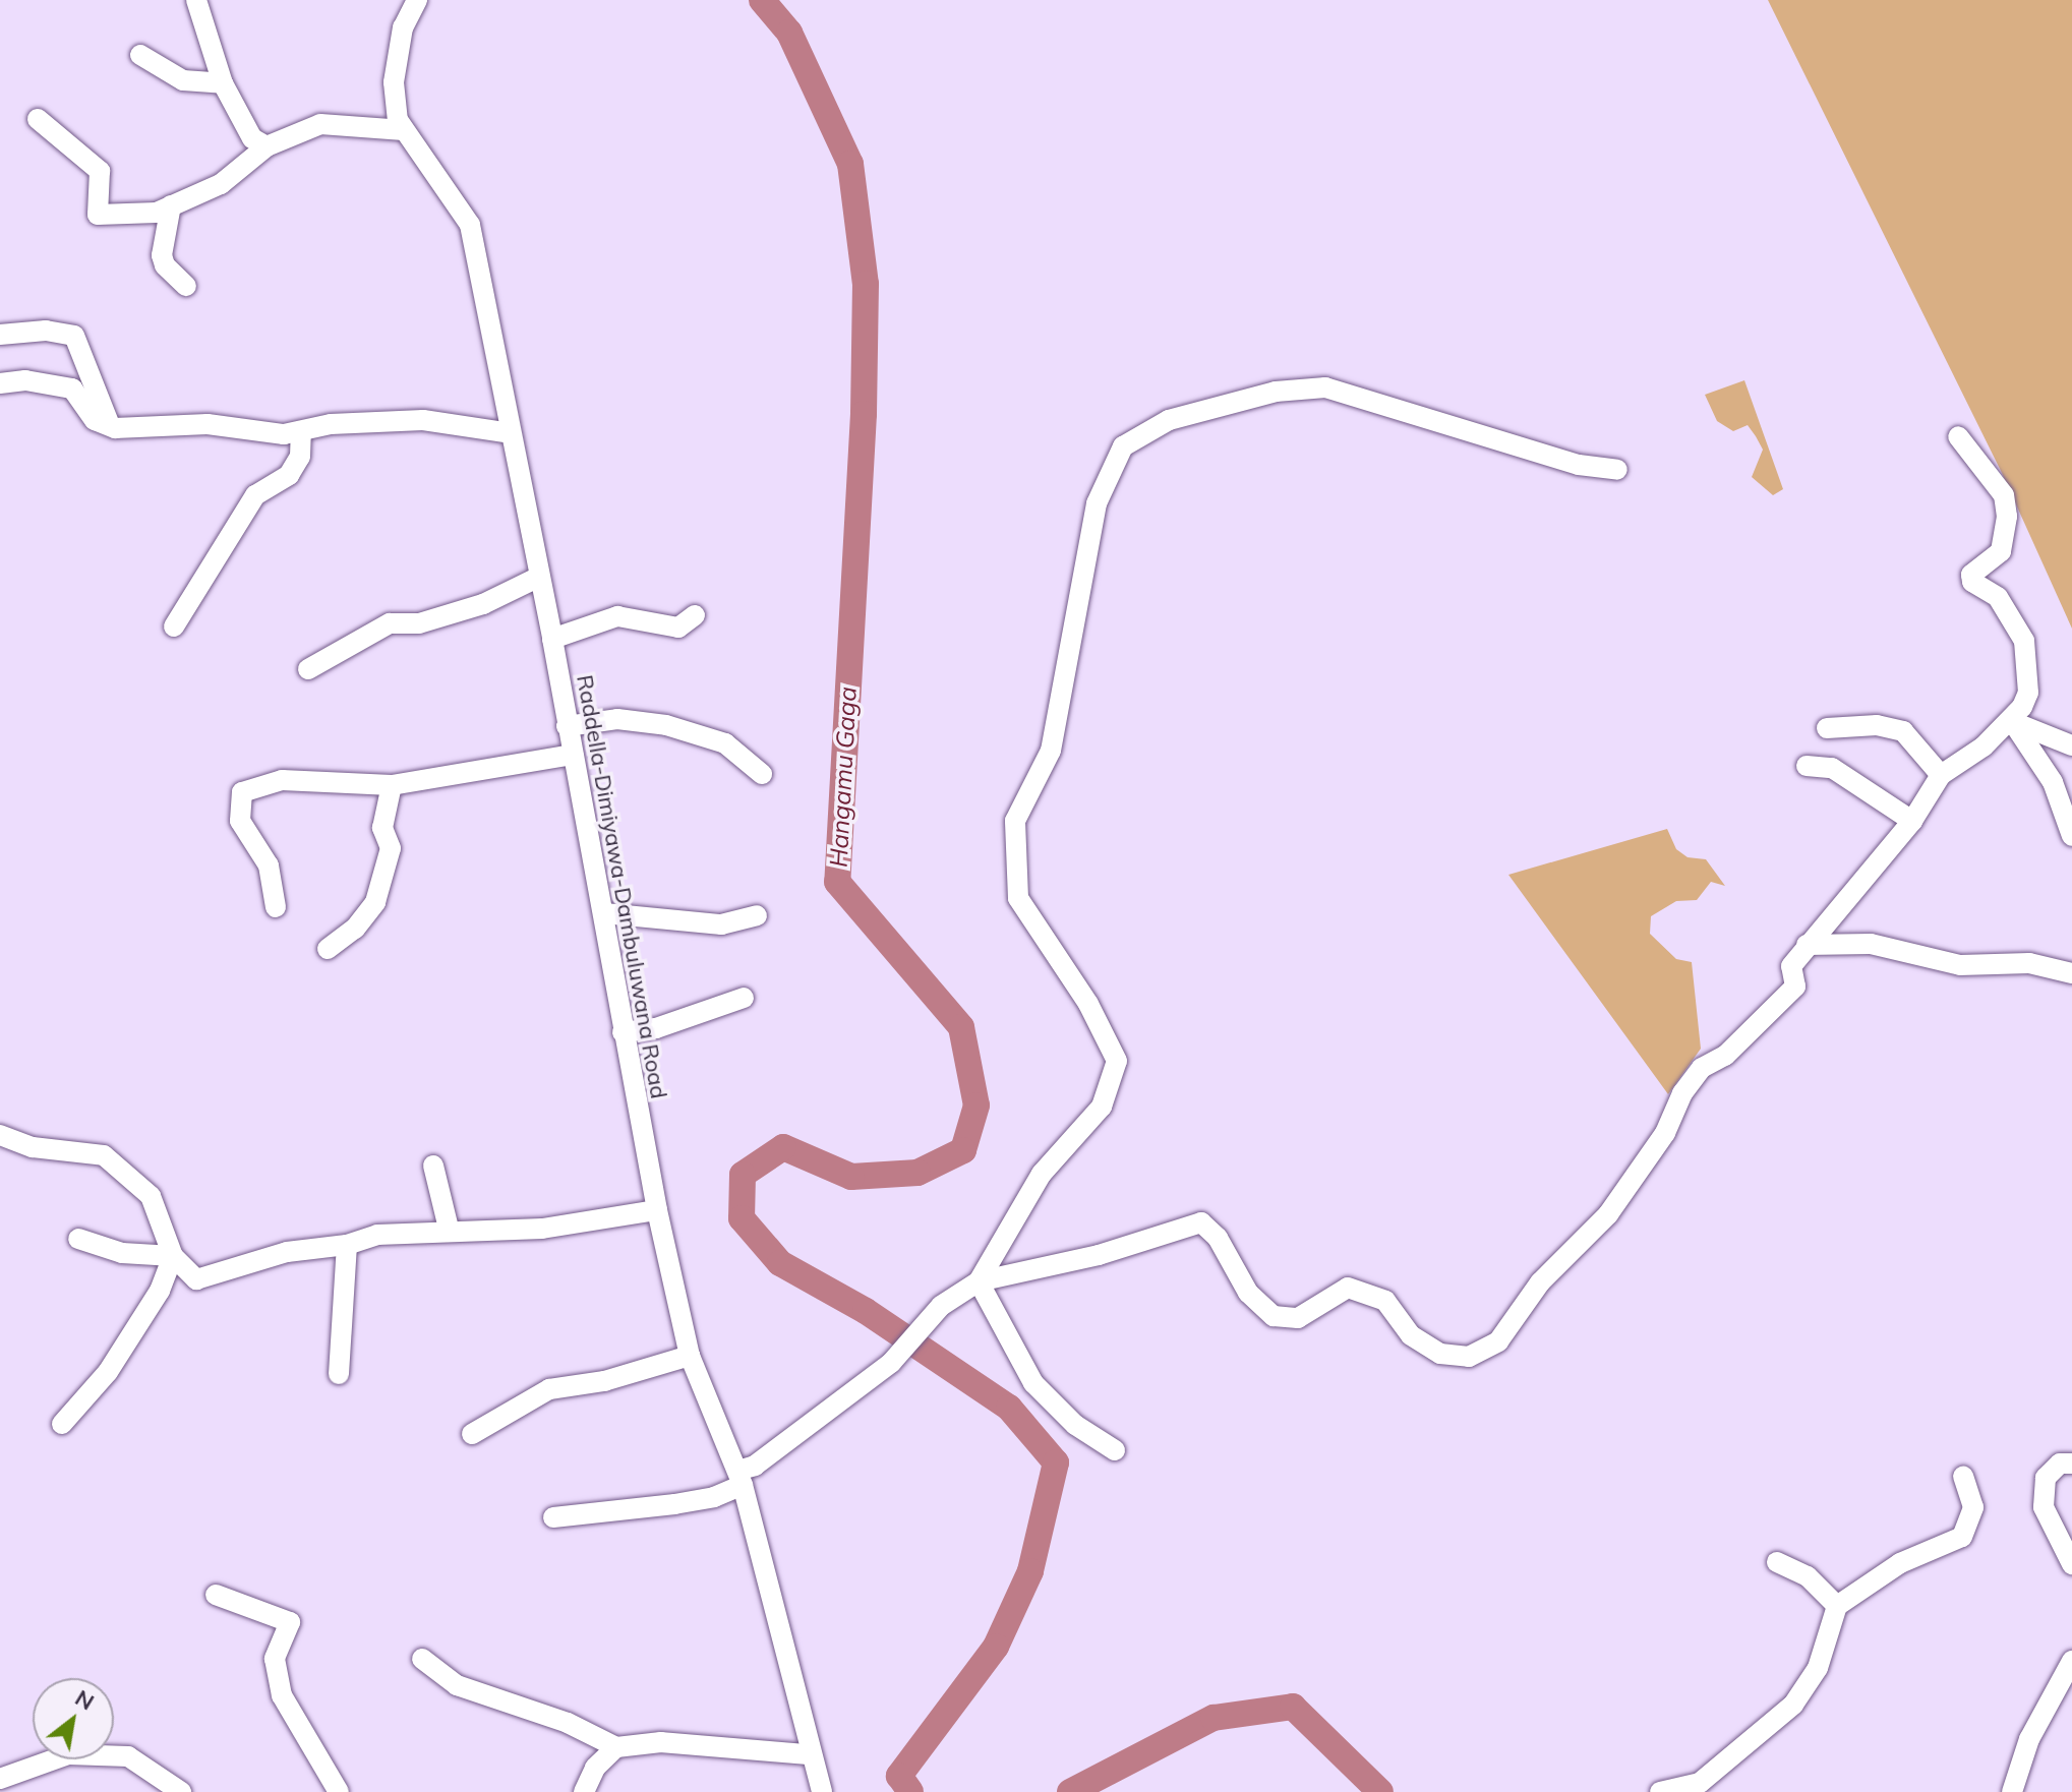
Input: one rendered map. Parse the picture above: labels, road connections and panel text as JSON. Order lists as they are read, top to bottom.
{
  "streets": {
    "street": ["Raddella-Dimiyawa-Dambuluwana Road"]
  },
  "water": ["Hangamu Gaga"],
  "north": "top right"
}
